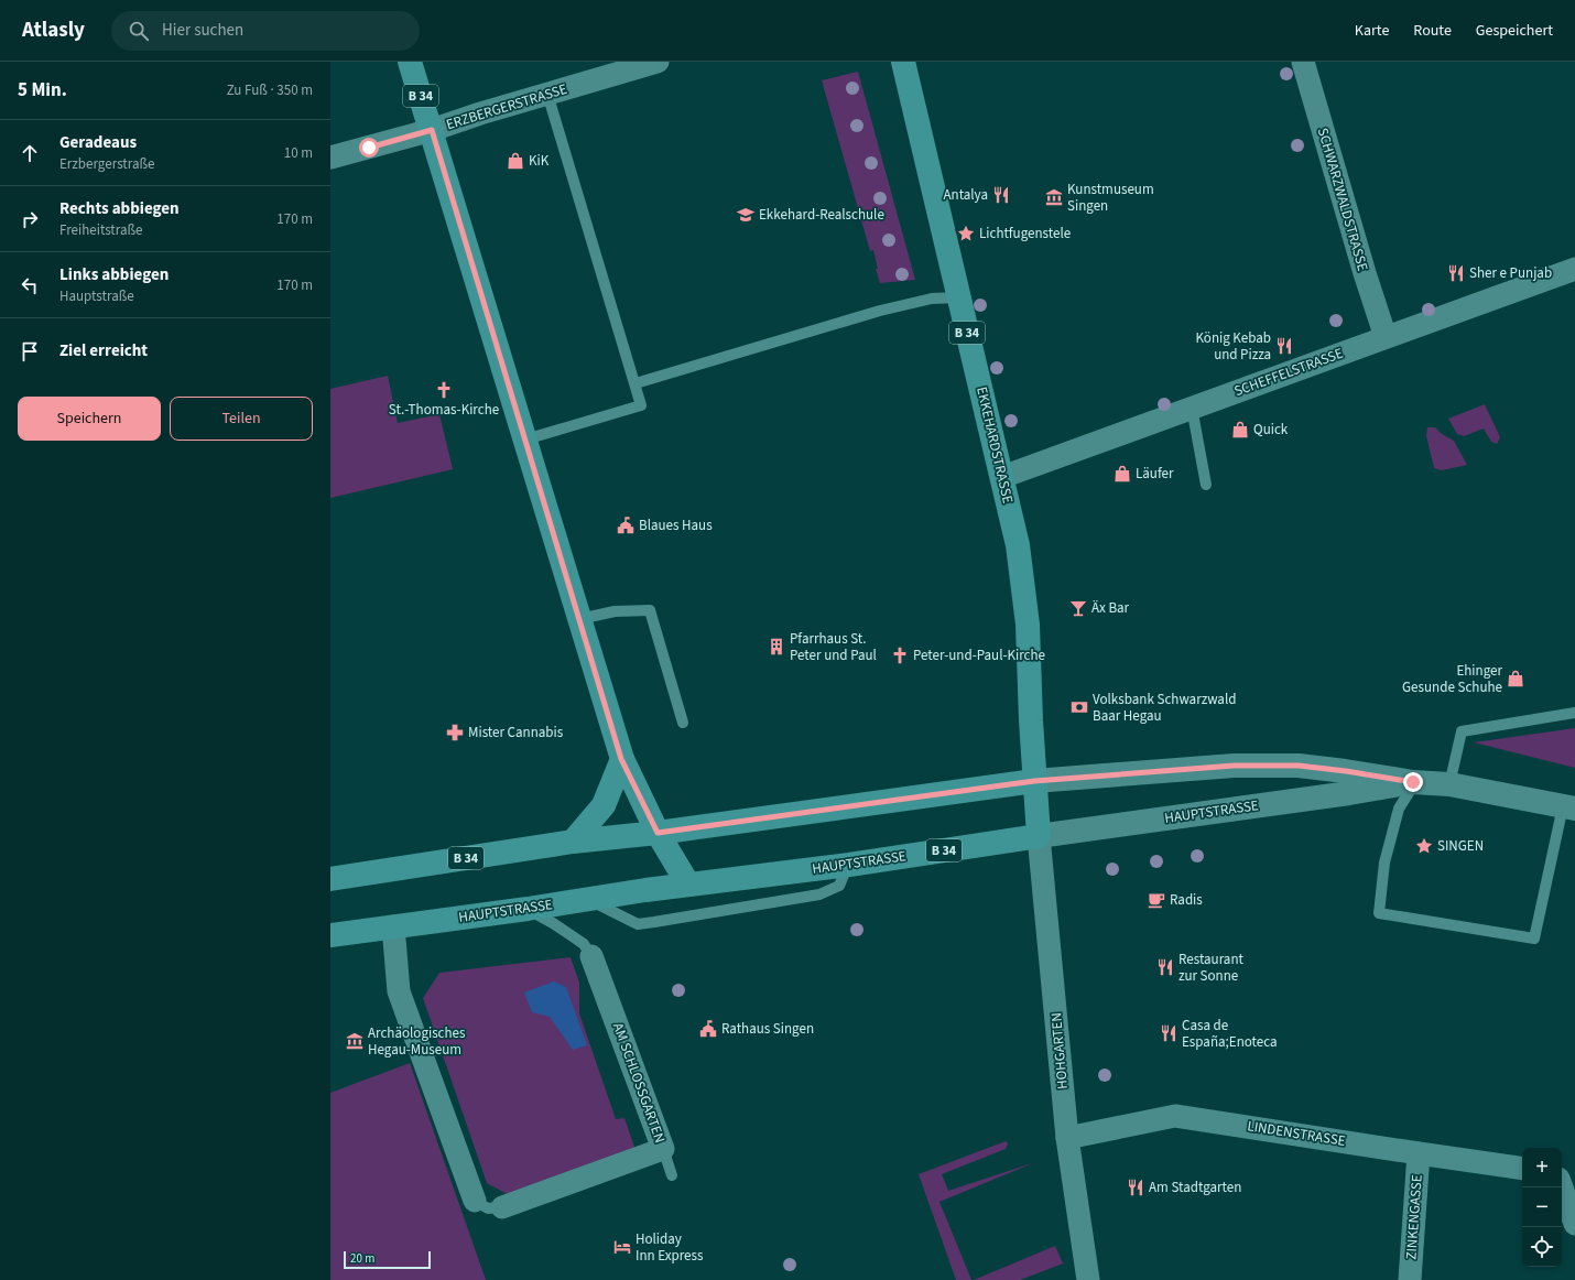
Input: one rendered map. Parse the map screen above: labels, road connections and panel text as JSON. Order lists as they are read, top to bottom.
{
  "streets": {
    "main road": ["B 34", "EKKEHARDSTRASSE", "HAUPTSTRASSE"],
    "street": [
      "ERZBERGERSTRASSE",
      "SCHWARZWALDSTRASSE",
      "SCHEFFELSTRASSE",
      "HOHGARTEN",
      "AM SCHLOSSGARTEN",
      "LINDENSTRASSE",
      "ZINKENGASSE"
    ]
  },
  "crossings": [
    ["B 34", "ERZBERGERSTRASSE"],
    ["B 34", "HAUPTSTRASSE"],
    ["SCHWARZWALDSTRASSE", "SCHEFFELSTRASSE"],
    ["SCHEFFELSTRASSE", "EKKEHARDSTRASSE"],
    ["EKKEHARDSTRASSE", "HAUPTSTRASSE"],
    ["EKKEHARDSTRASSE", "HOHGARTEN"],
    ["HAUPTSTRASSE", "HOHGARTEN"],
    ["HOHGARTEN", "LINDENSTRASSE"],
    ["LINDENSTRASSE", "ZINKENGASSE"]
  ],
  "places": {
    "shop": [
      "KiK",
      "Quick",
      "Läufer",
      "Ehinger Gesunde Schuhe"
    ],
    "restaurant": [
      "Antalya",
      "Sher e Punjab",
      "König Kebab und Pizza",
      "Restaurant zur Sonne",
      "Casa de España;Enoteca",
      "Am Stadtgarten"
    ],
    "museum": ["Kunstmuseum Singen", "Archäologisches Hegau-Museum"],
    "school or university": ["Ekkehard-Realschule"],
    "place": ["Lichtfugenstele", "SINGEN"],
    "church": ["St.-Thomas-Kirche", "Peter-und-Paul-Kirche"],
    "public building": ["Blaues Haus", "Rathaus Singen"],
    "bar": ["Äx Bar"],
    "building": ["Pfarrhaus St. Peter und Paul"],
    "bank": ["Volksbank Schwarzwald Baar Hegau"],
    "pharmacy": ["Mister Cannabis"],
    "cafe": ["Radis"],
    "hotel": ["Holiday Inn Express"]
  },
  "scale_bar": "20 m",
  "page": {
    "header": "Atlasly",
    "search": "Hier suchen",
    "nav": ["Karte", "Route", "Gespeichert"],
    "heading": ["5 Min.", "Zu Fuß · 350 m"],
    "list": [
      ["Geradeaus", "Erzbergerstraße", "10 m"],
      ["Rechts abbiegen", "Freiheitstraße", "170 m"],
      ["Links abbiegen", "Hauptstraße", "170 m"],
      "Ziel erreicht"
    ],
    "buttons": ["Speichern", "Teilen"],
    "map_buttons": ["+", "−"],
    "scale": "20 m"
  }
}
